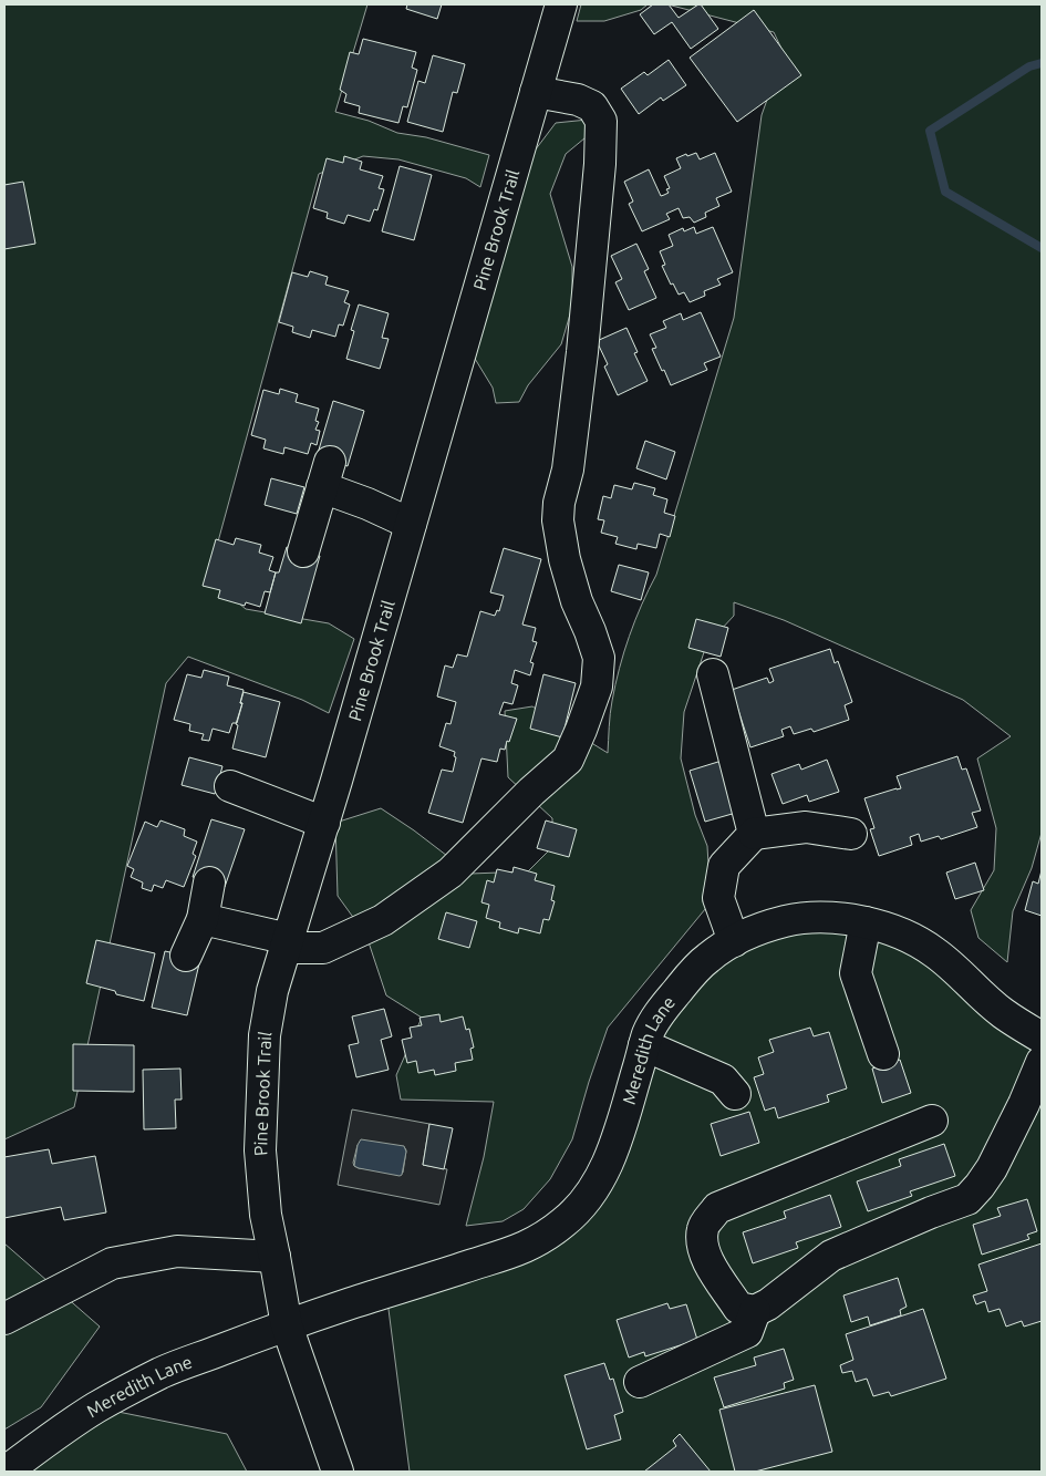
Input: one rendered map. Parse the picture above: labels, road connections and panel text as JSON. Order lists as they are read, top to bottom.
{
  "streets": {
    "street": ["Pine Brook Trail", "Meredith Lane"]
  },
  "crossings": [
    ["Pine Brook Trail", "Meredith Lane"]
  ]
}
